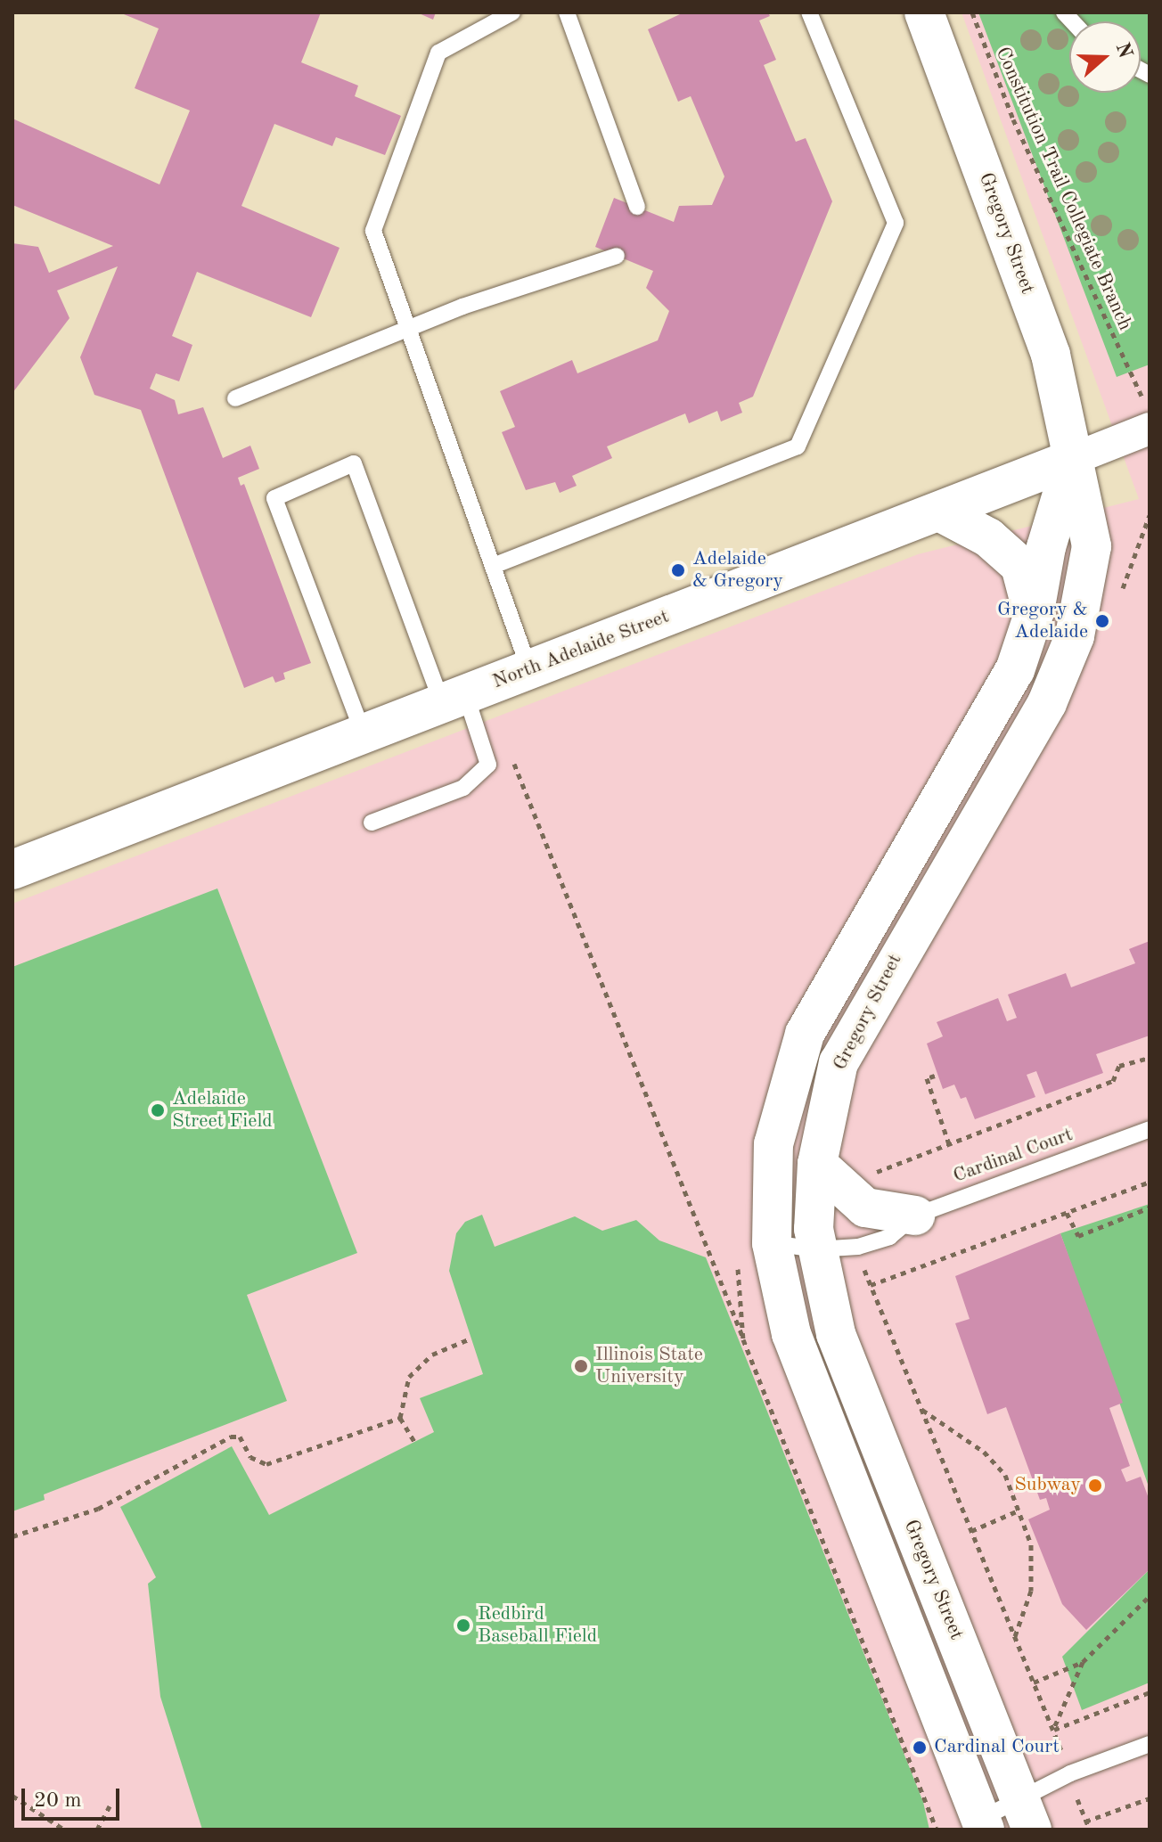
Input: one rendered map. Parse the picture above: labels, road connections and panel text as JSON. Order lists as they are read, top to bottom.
{
  "streets": {
    "main road": ["Gregory Street", "North Adelaide Street"],
    "lane": ["Cardinal Court"],
    "path": ["Constitution Trail Collegiate Branch"]
  },
  "crossings": [
    ["Gregory Street", "North Adelaide Street"],
    ["Gregory Street", "Cardinal Court"]
  ],
  "places": [
    "Adelaide & Gregory",
    "Gregory & Adelaide",
    "Adelaide Street Field",
    "Illinois State University",
    "Subway",
    "Redbird Baseball Field",
    "Cardinal Court"
  ],
  "scale_bar": "20 m",
  "north": "right"
}
